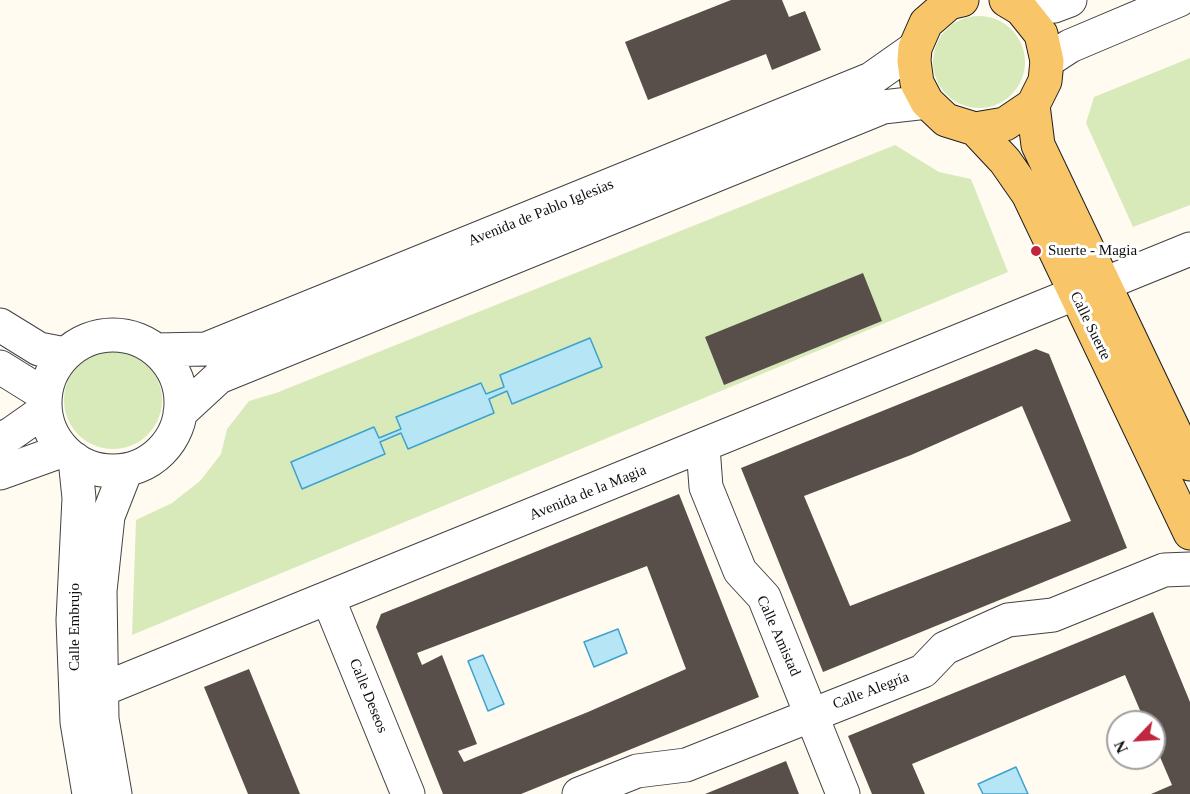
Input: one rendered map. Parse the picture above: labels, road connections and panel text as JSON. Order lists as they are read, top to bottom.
{
  "streets": {
    "main road": ["Calle Suerte"],
    "street": [
      "Avenida de Pablo Iglesias",
      "Avenida de la Magia",
      "Calle Embrujo",
      "Calle Amistad",
      "Calle Alegría",
      "Calle Deseos"
    ]
  },
  "crossings": [
    ["Avenida de Pablo Iglesias", "Calle Embrujo"],
    ["Calle Suerte", "Avenida de la Magia"],
    ["Avenida de la Magia", "Calle Embrujo"],
    ["Avenida de la Magia", "Calle Amistad"],
    ["Avenida de la Magia", "Calle Deseos"],
    ["Calle Amistad", "Calle Alegría"]
  ],
  "places": ["Suerte - Magia"],
  "north": "bottom left"
}
